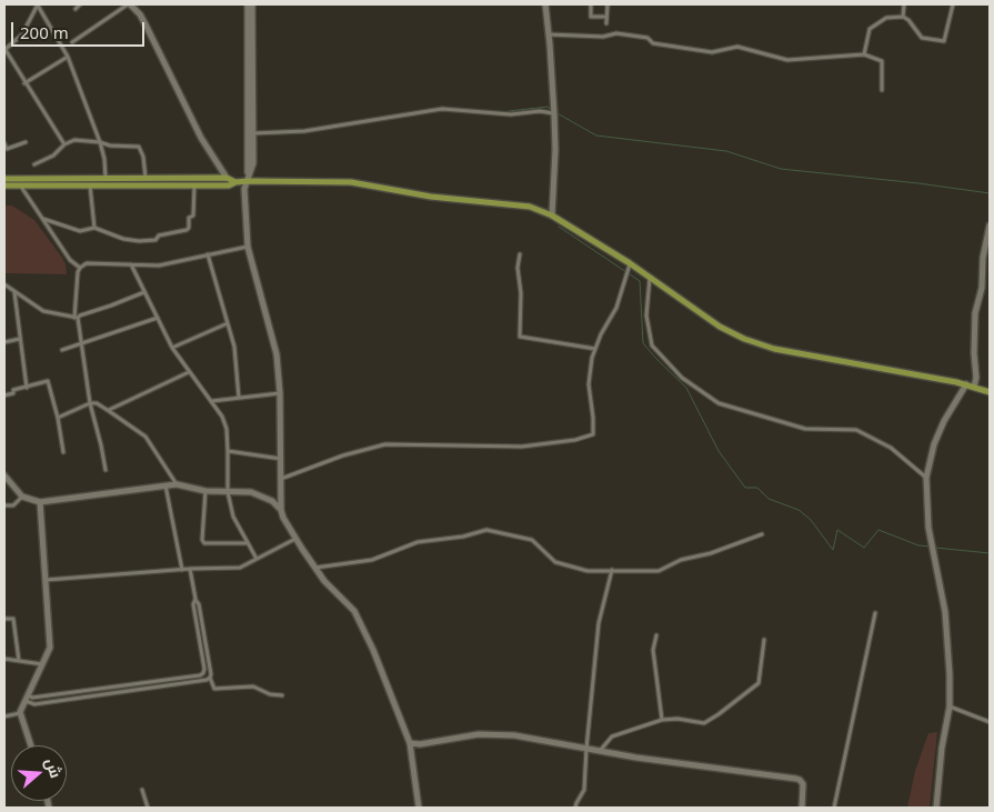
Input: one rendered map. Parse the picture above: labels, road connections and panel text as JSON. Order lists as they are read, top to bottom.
{
  "scale_bar": "200 m",
  "north": "right"
}
